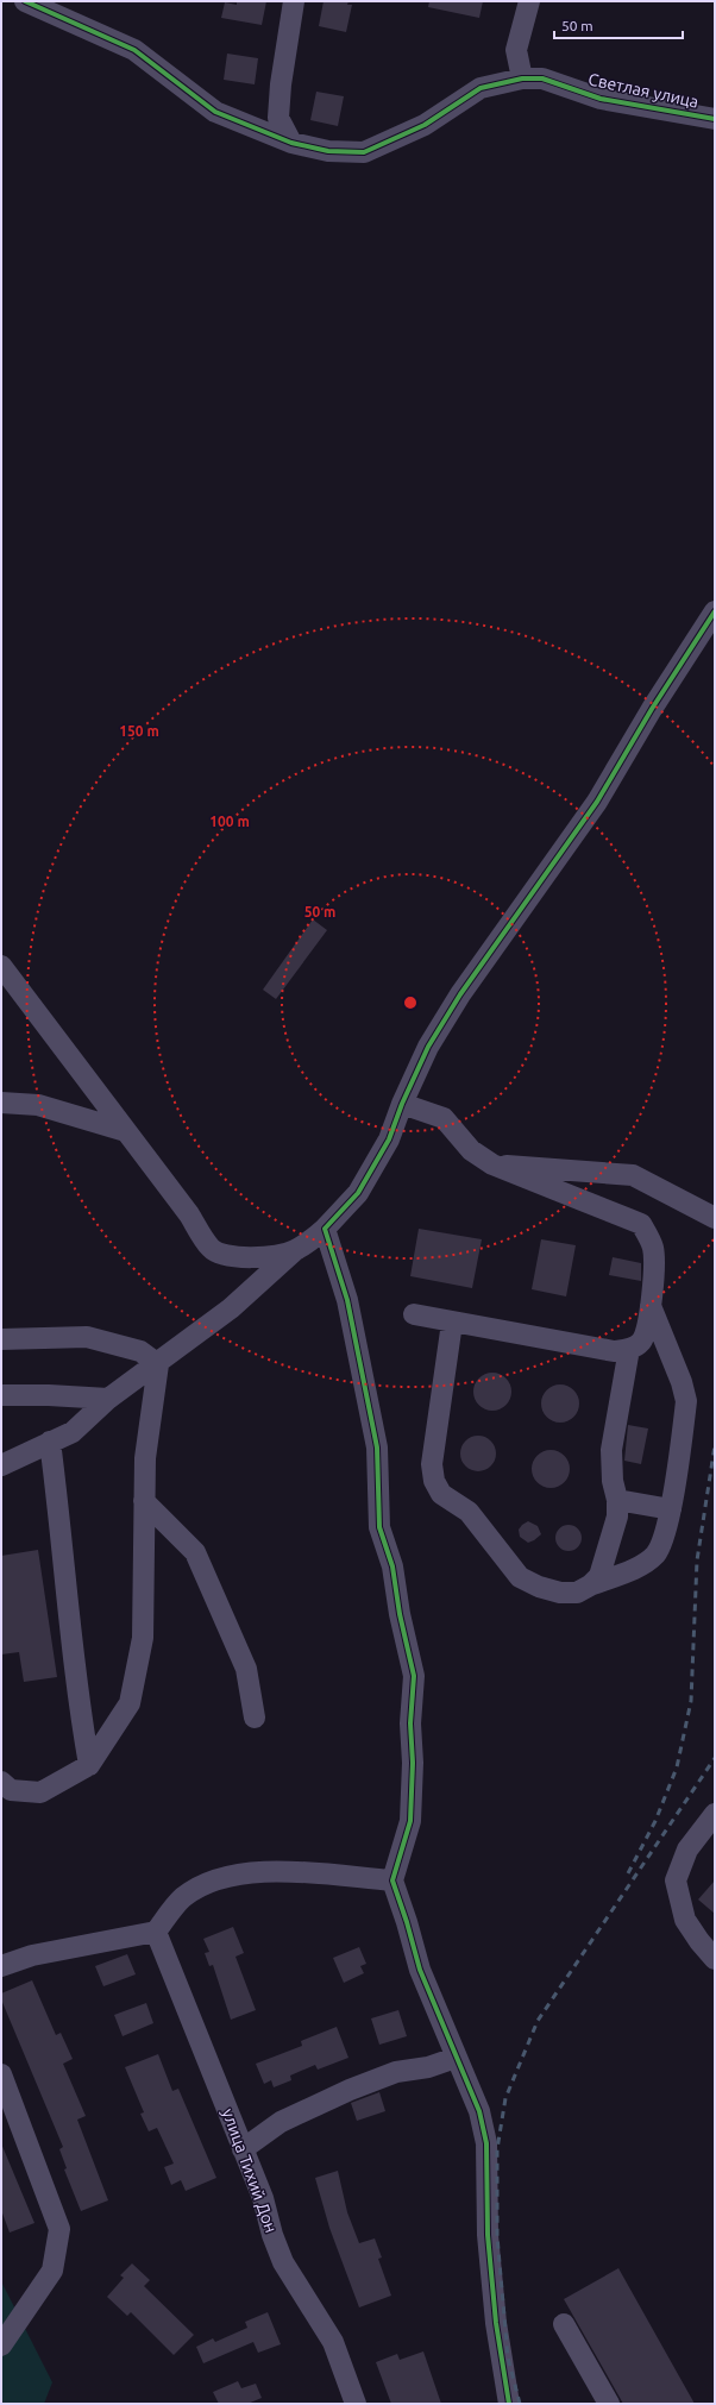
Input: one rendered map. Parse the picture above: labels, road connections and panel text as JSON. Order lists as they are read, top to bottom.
{
  "streets": {
    "street": ["Светлая улица", "улица Тихий Дон"]
  },
  "scale_bar": "50 m",
  "rings": ["150 m", "100 m", "50 m"]
}
